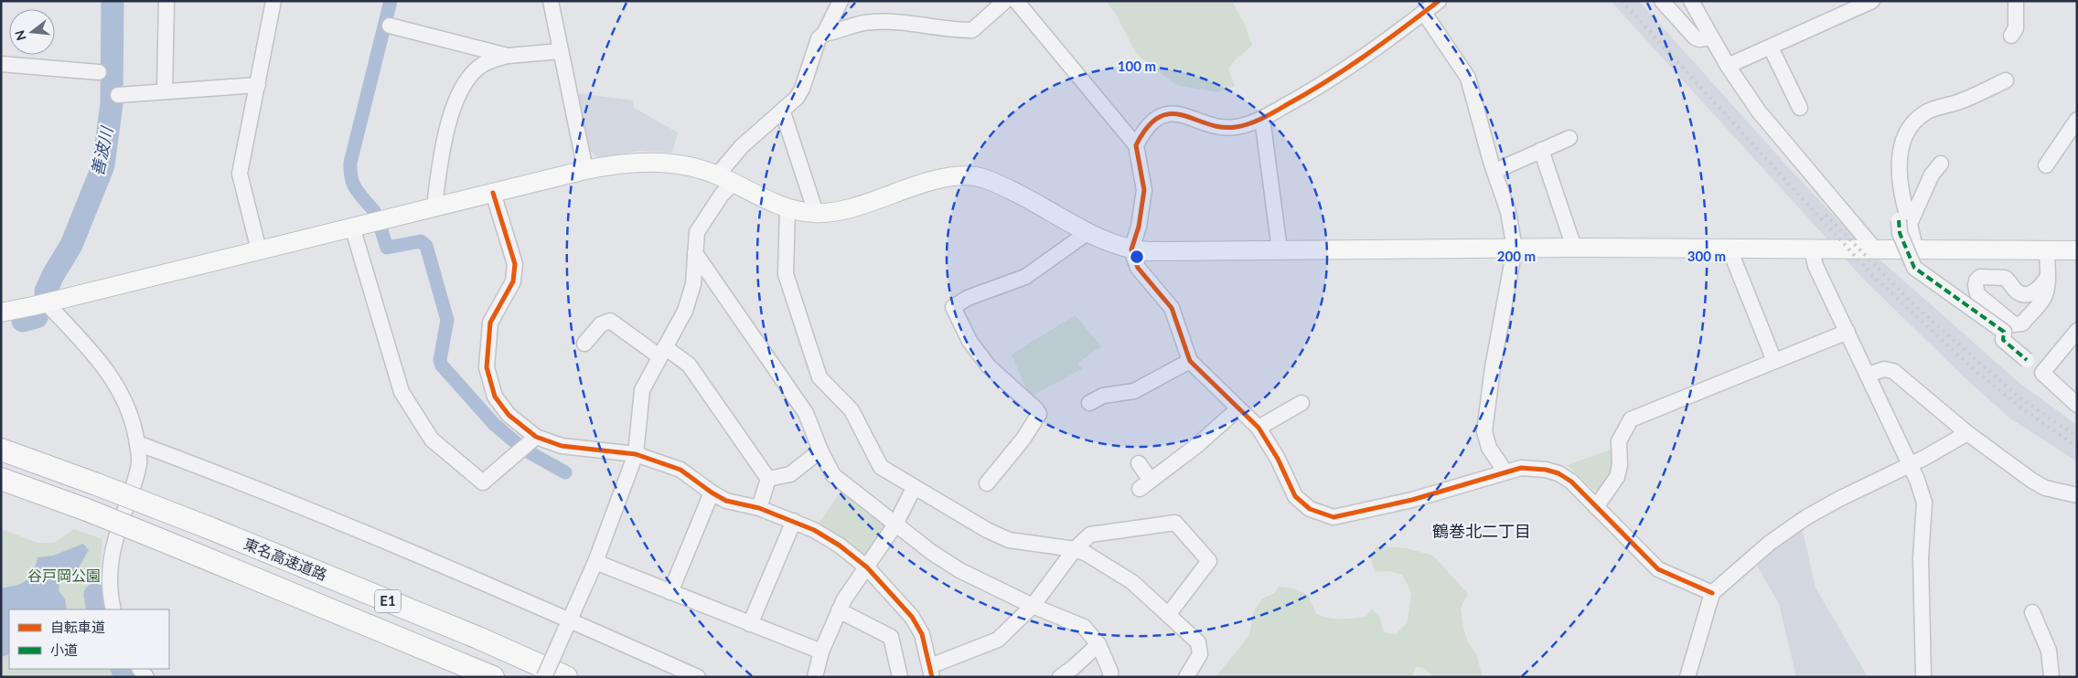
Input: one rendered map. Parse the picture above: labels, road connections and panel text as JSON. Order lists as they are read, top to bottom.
{
  "streets": {
    "highway": ["東名高速道路", "E1"]
  },
  "districts": ["鶴巻北二丁目"],
  "water": ["善波川"],
  "parks": ["谷戸岡公園"],
  "legend": ["自転車道", "小道"],
  "north": "left",
  "rings": ["100 m", "200 m", "300 m"]
}
